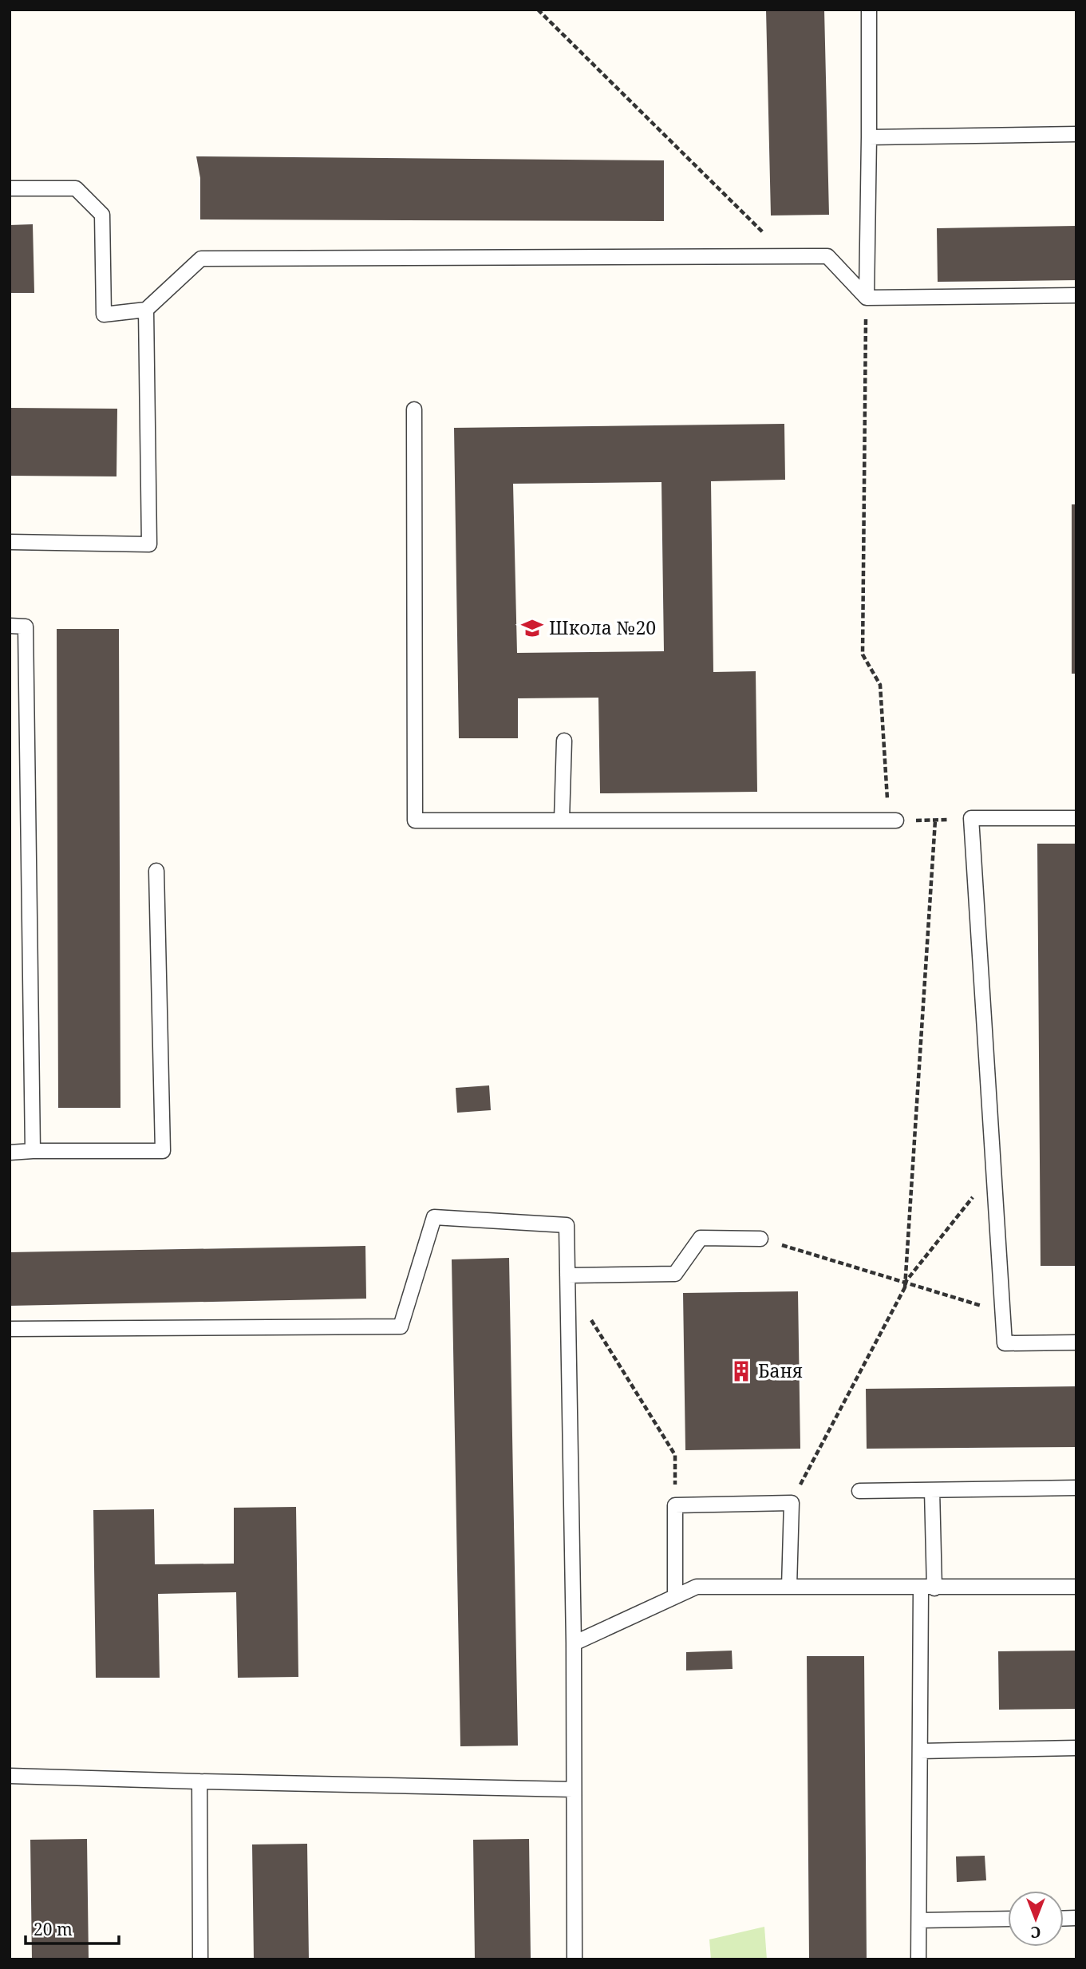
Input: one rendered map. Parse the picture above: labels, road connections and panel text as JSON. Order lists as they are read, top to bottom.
{
  "places": {
    "school or university": ["Школа №20"],
    "building": ["Баня"]
  },
  "scale_bar": "20 m",
  "north": "bottom"
}
